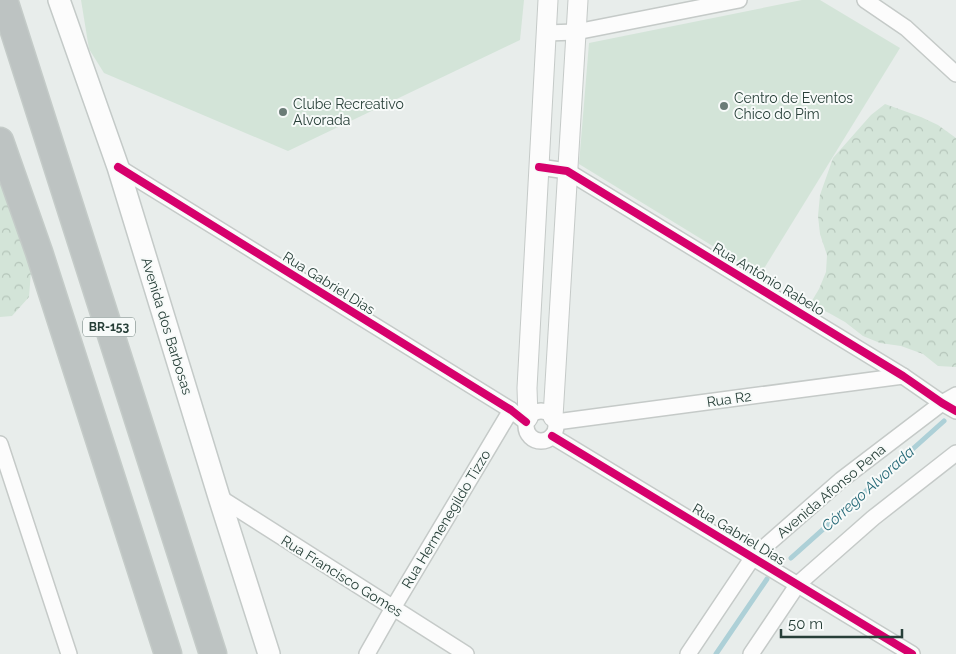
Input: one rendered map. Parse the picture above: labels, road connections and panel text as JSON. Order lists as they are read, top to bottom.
{
  "streets": {
    "highway": ["BR-153"],
    "main road": ["Avenida dos Barbosas"],
    "street": [
      "Rua Antônio Rabelo",
      "Rua Gabriel Dias",
      "Rua R2",
      "Avenida Afonso Pena",
      "Rua Hermenegildo Tizzo",
      "Rua Francisco Gomes"
    ]
  },
  "crossings": [
    ["Rua Antônio Rabelo", "Rua R2"],
    ["Rua Antônio Rabelo", "Avenida Afonso Pena"],
    ["Rua Gabriel Dias", "Avenida dos Barbosas"],
    ["Rua Gabriel Dias", "Rua R2"],
    ["Rua Gabriel Dias", "Avenida Afonso Pena"],
    ["Rua Gabriel Dias", "Rua Hermenegildo Tizzo"],
    ["Avenida dos Barbosas", "Rua Francisco Gomes"],
    ["Rua R2", "Rua Hermenegildo Tizzo"],
    ["Rua Hermenegildo Tizzo", "Rua Francisco Gomes"]
  ],
  "water": ["Córrego Alvorada"],
  "places": ["Centro de Eventos Chico do Pim", "Clube Recreativo Alvorada"],
  "scale_bar": "50 m"
}
